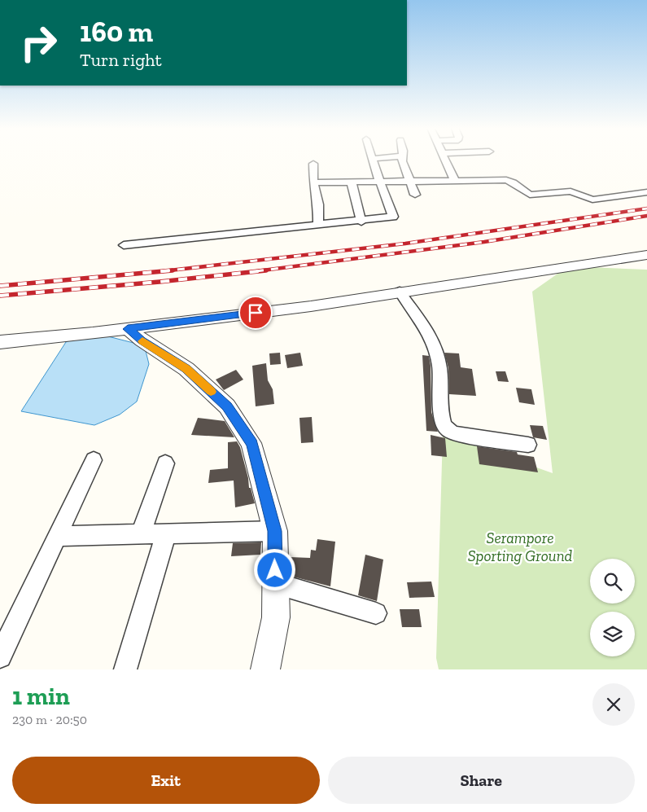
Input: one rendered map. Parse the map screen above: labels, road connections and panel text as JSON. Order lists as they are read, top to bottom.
{
  "parks": ["Serampore Sporting Ground"],
  "page": {
    "turn": ["160 m", "Turn right"],
    "heading": ["1 min", "230 m · 20:50"],
    "buttons": ["Exit", "Share"]
  }
}
